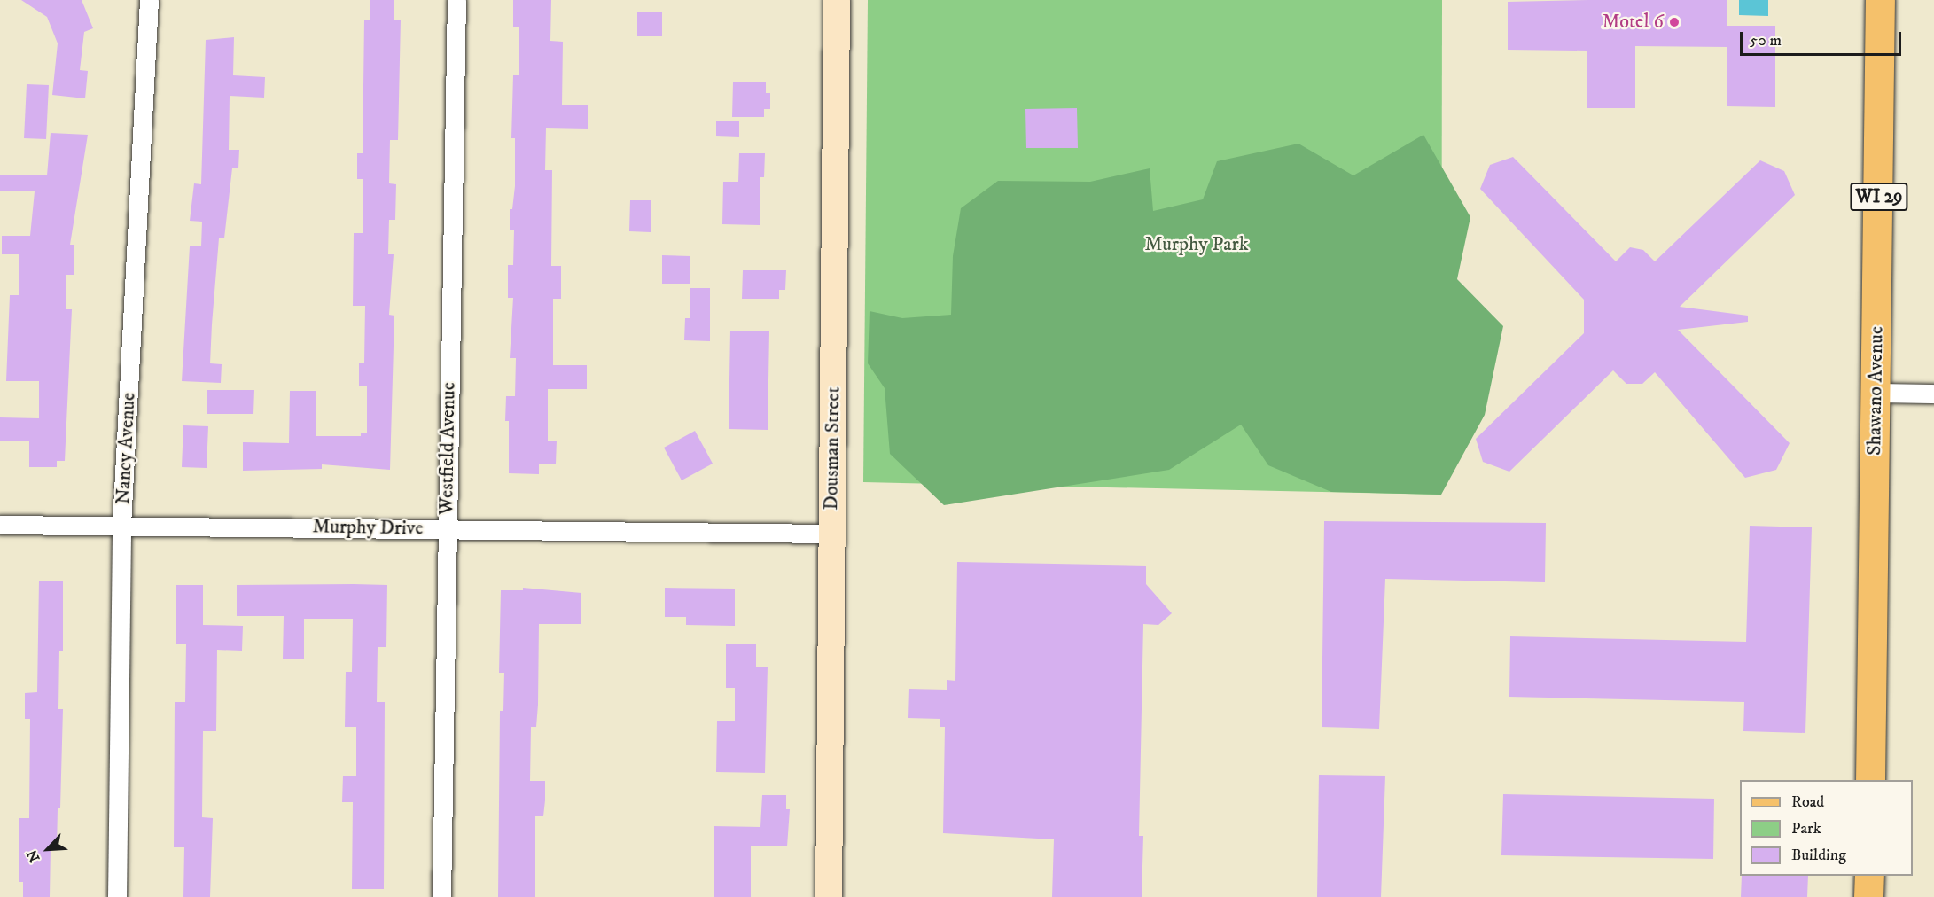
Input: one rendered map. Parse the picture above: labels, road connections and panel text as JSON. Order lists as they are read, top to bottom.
{
  "streets": {
    "main road": ["WI 29", "Shawano Avenue"],
    "street": [
      "Nancy Avenue",
      "Westfield Avenue",
      "Dousman Street",
      "Murphy Drive"
    ]
  },
  "crossings": [
    ["Nancy Avenue", "Murphy Drive"],
    ["Westfield Avenue", "Murphy Drive"],
    ["Dousman Street", "Murphy Drive"]
  ],
  "parks": ["Murphy Park"],
  "places": ["Motel 6"],
  "legend": ["Road", "Park", "Building"],
  "scale_bar": "50 m",
  "north": "bottom left"
}
